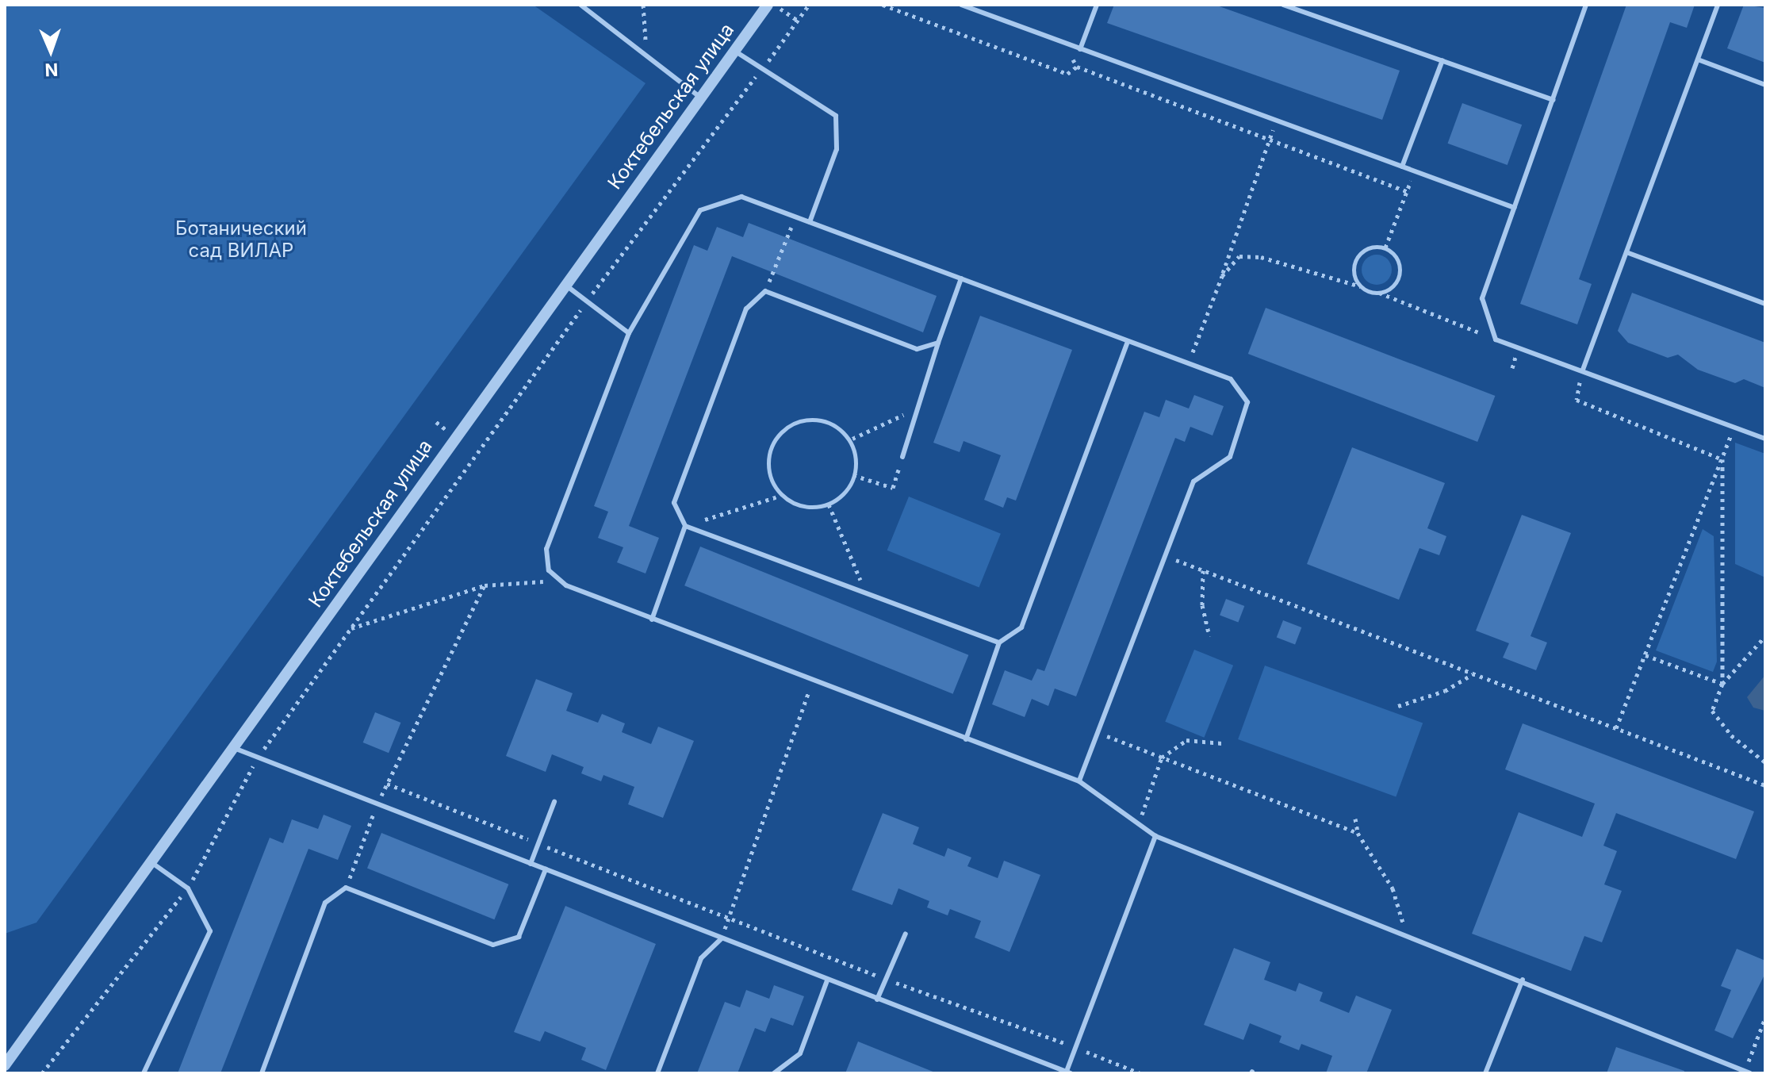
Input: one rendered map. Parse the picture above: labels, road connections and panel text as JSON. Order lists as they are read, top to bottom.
{
  "streets": {
    "street": ["Коктебельская улица"]
  },
  "parks": ["Ботанический сад ВИЛАР"],
  "north": "bottom"
}
